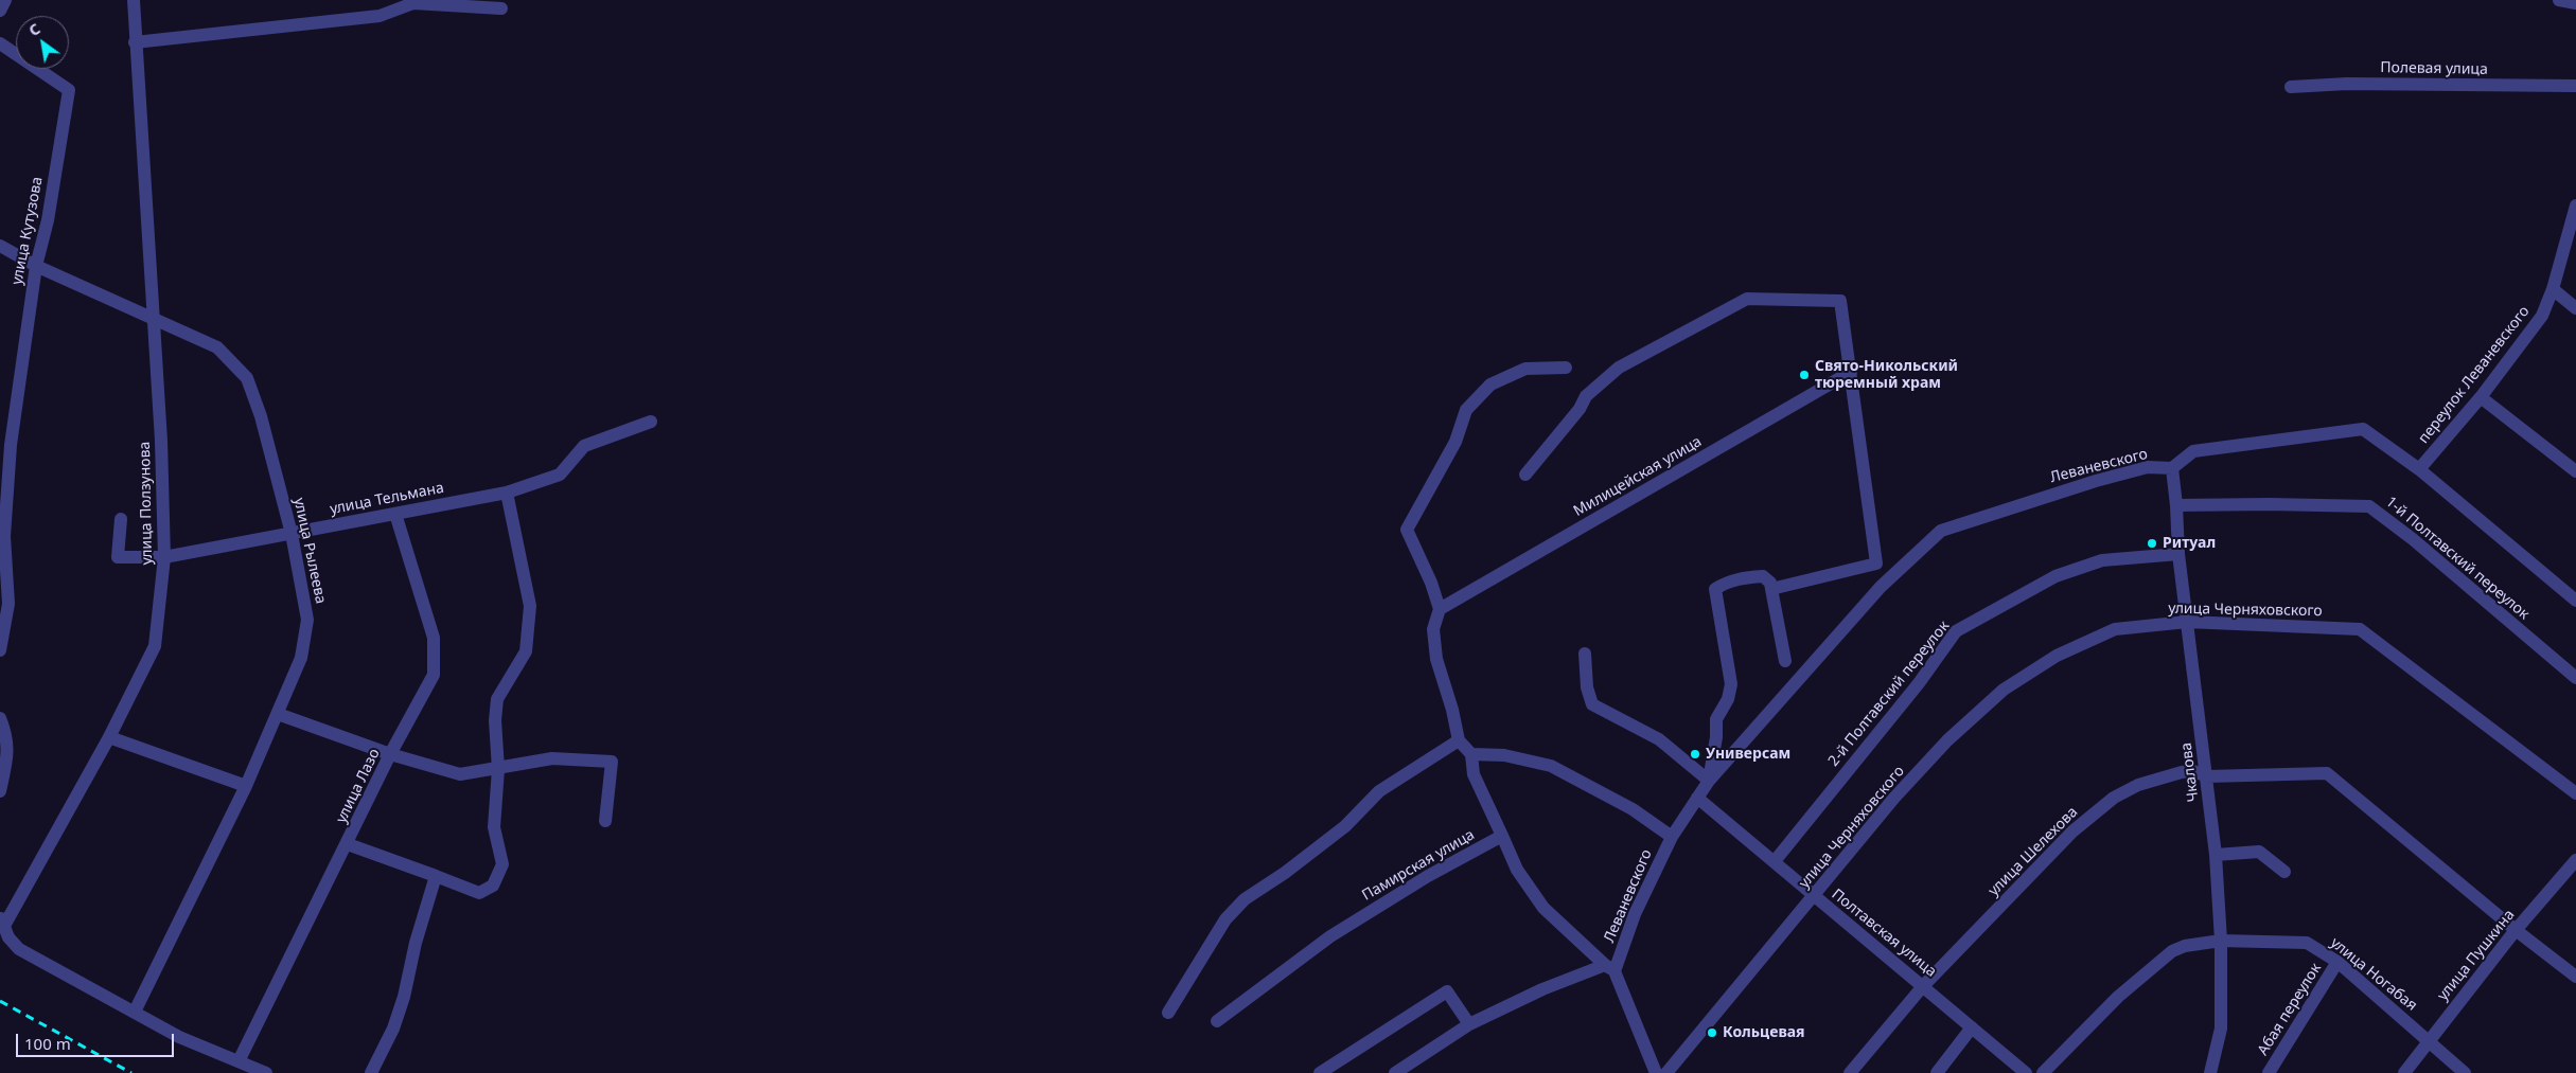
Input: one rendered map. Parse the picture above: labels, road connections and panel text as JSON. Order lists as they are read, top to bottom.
{
  "streets": {
    "street": [
      "Полевая улица",
      "улица Кутузова",
      "переулок Леваневского",
      "Леваневского",
      "Милицейская улица",
      "улица Тельмана",
      "улица Ползунова",
      "улица Рылеева",
      "1-й Полтавский переулок",
      "улица Черняховского",
      "2-й Полтавский переулок",
      "Чкалова",
      "улица Лазо",
      "улица Шелехова",
      "Памирская улица",
      "Полтавская улица",
      "улица Пушкина",
      "улица Ногабая",
      "Абая переулок"
    ]
  },
  "crossings": [
    ["улица Кутузова", "улица Рылеева"],
    ["Леваневского", "Чкалова"],
    ["Леваневского", "Полтавская улица"],
    ["улица Тельмана", "улица Ползунова"],
    ["улица Тельмана", "улица Рылеева"],
    ["улица Тельмана", "улица Лазо"],
    ["улица Ползунова", "улица Рылеева"],
    ["1-й Полтавский переулок", "Чкалова"],
    ["улица Черняховского", "Чкалова"],
    ["улица Черняховского", "Полтавская улица"],
    ["2-й Полтавский переулок", "Чкалова"],
    ["2-й Полтавский переулок", "Полтавская улица"],
    ["Чкалова", "улица Шелехова"],
    ["Чкалова", "улица Ногабая"],
    ["улица Шелехова", "Полтавская улица"],
    ["улица Шелехова", "улица Пушкина"],
    ["улица Пушкина", "улица Ногабая"],
    ["улица Ногабая", "Абая переулок"]
  ],
  "places": [
    "Свято-Никольский тюремный храм",
    "Ритуал",
    "Универсам",
    "Кольцевая"
  ],
  "scale_bar": "100 m",
  "north": "top left"
}
